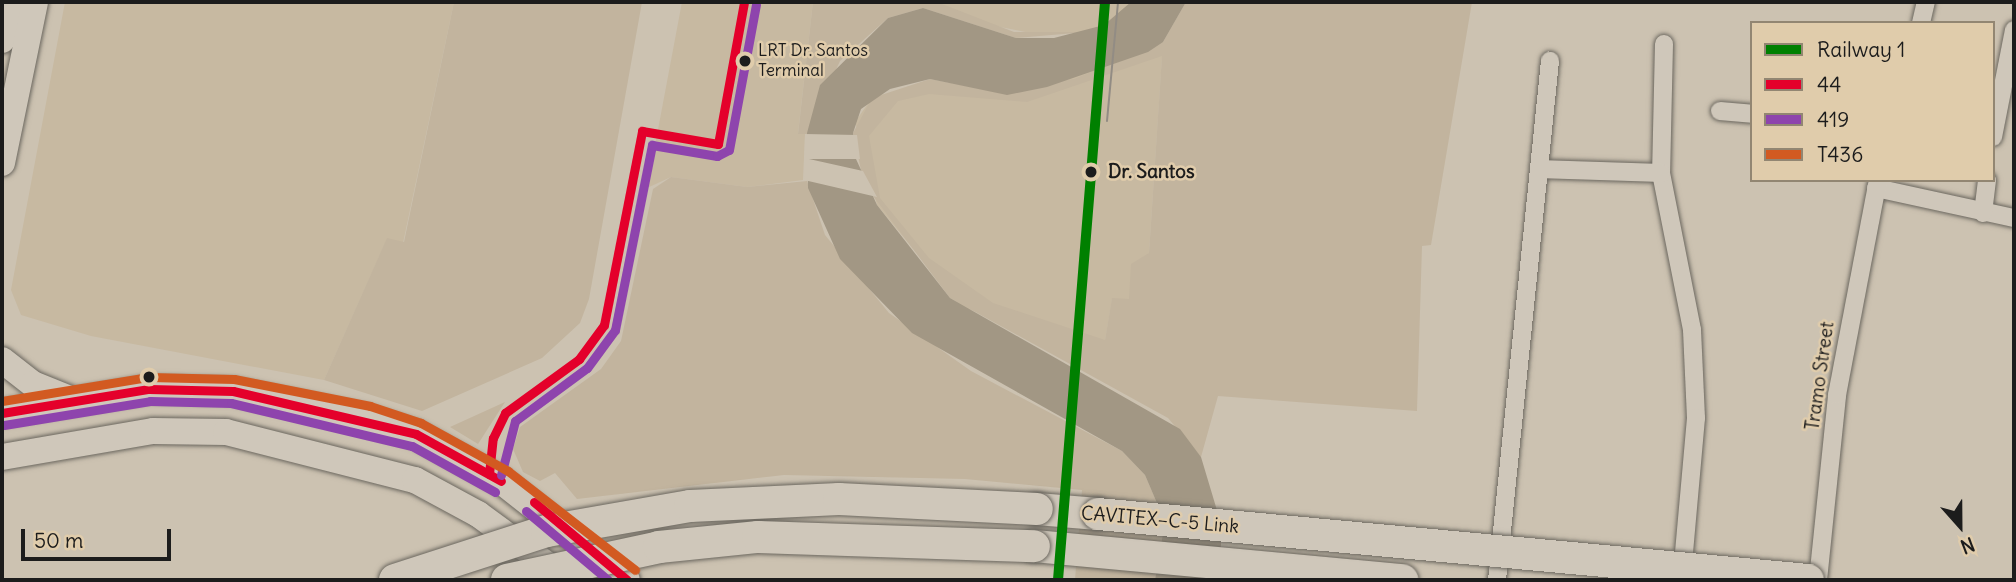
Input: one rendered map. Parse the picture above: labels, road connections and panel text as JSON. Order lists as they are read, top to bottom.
{
  "streets": {
    "highway": ["CAVITEX–C-5 Link"],
    "street": ["Tramo Street"]
  },
  "places": ["LRT Dr. Santos Terminal", "Dr. Santos"],
  "lines": [
    "rail line 1",
    "transit line 44",
    "transit line 419",
    "transit line T436"
  ],
  "legend": [
    "Railway 1",
    "44",
    "419",
    "T436"
  ],
  "scale_bar": "50 m",
  "north": "bottom"
}
